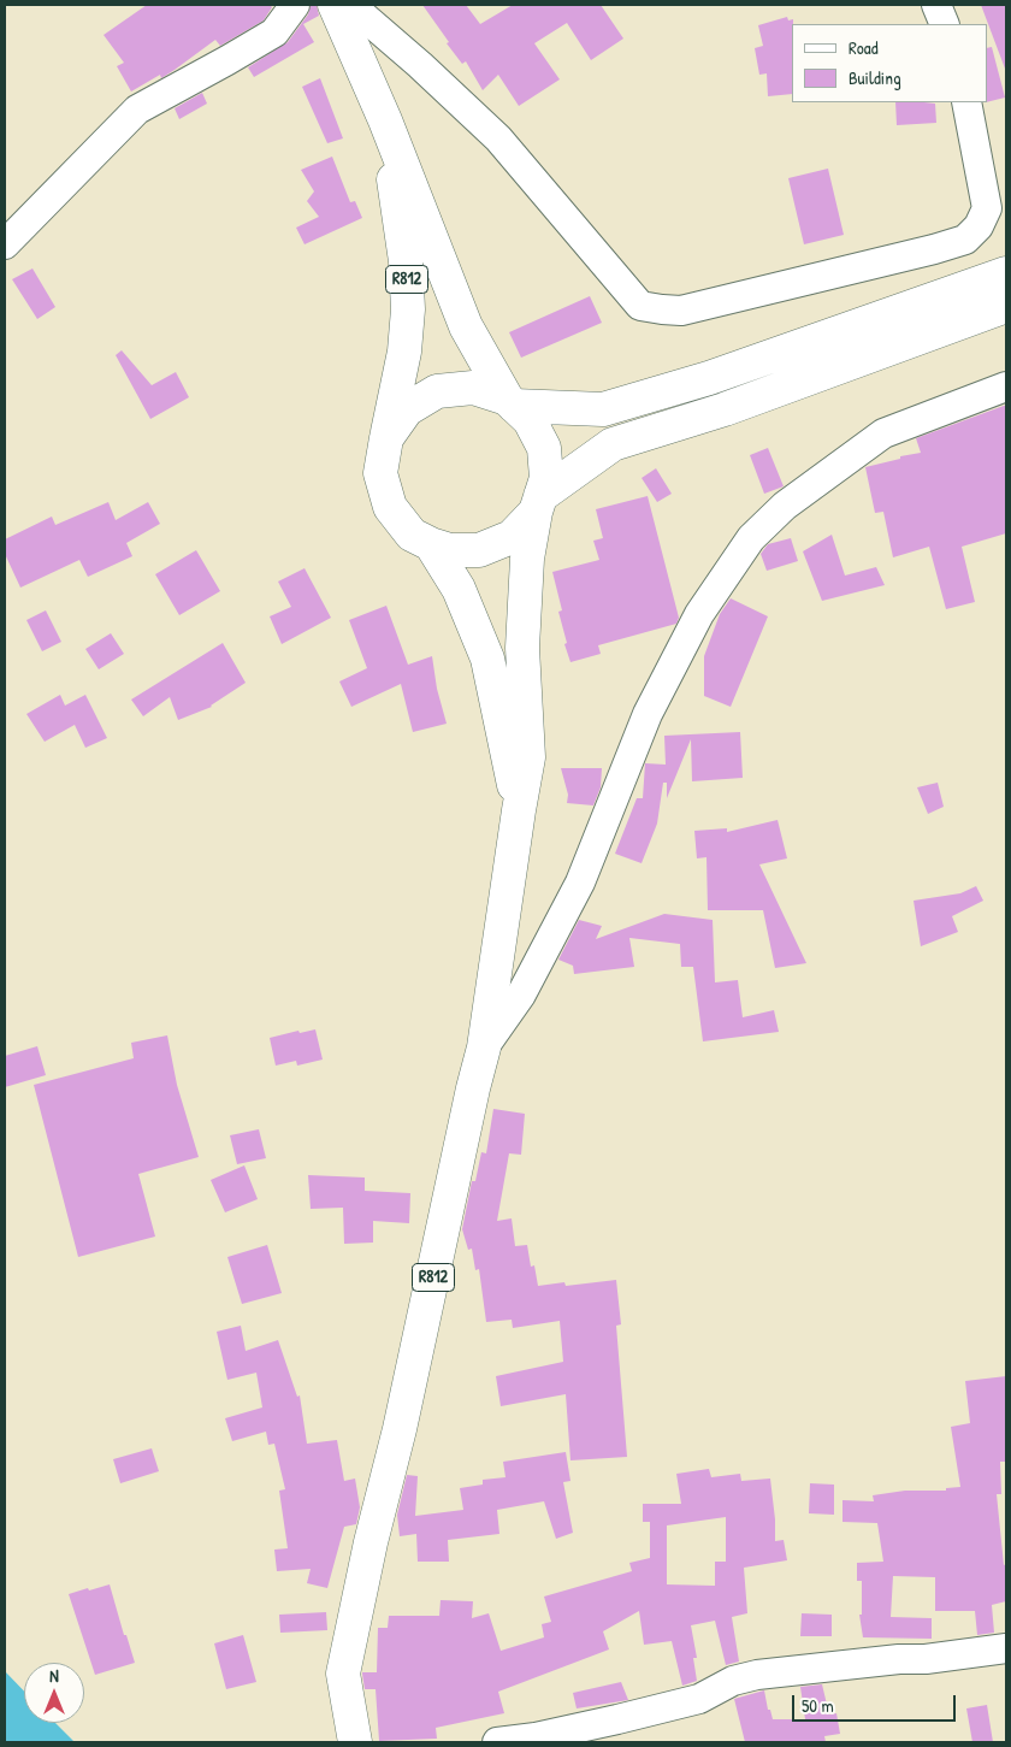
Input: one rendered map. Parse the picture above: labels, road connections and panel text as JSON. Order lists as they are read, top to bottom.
{
  "streets": {
    "main road": ["R812"]
  },
  "legend": ["Road", "Building"],
  "scale_bar": "50 m",
  "north": "top"
}
